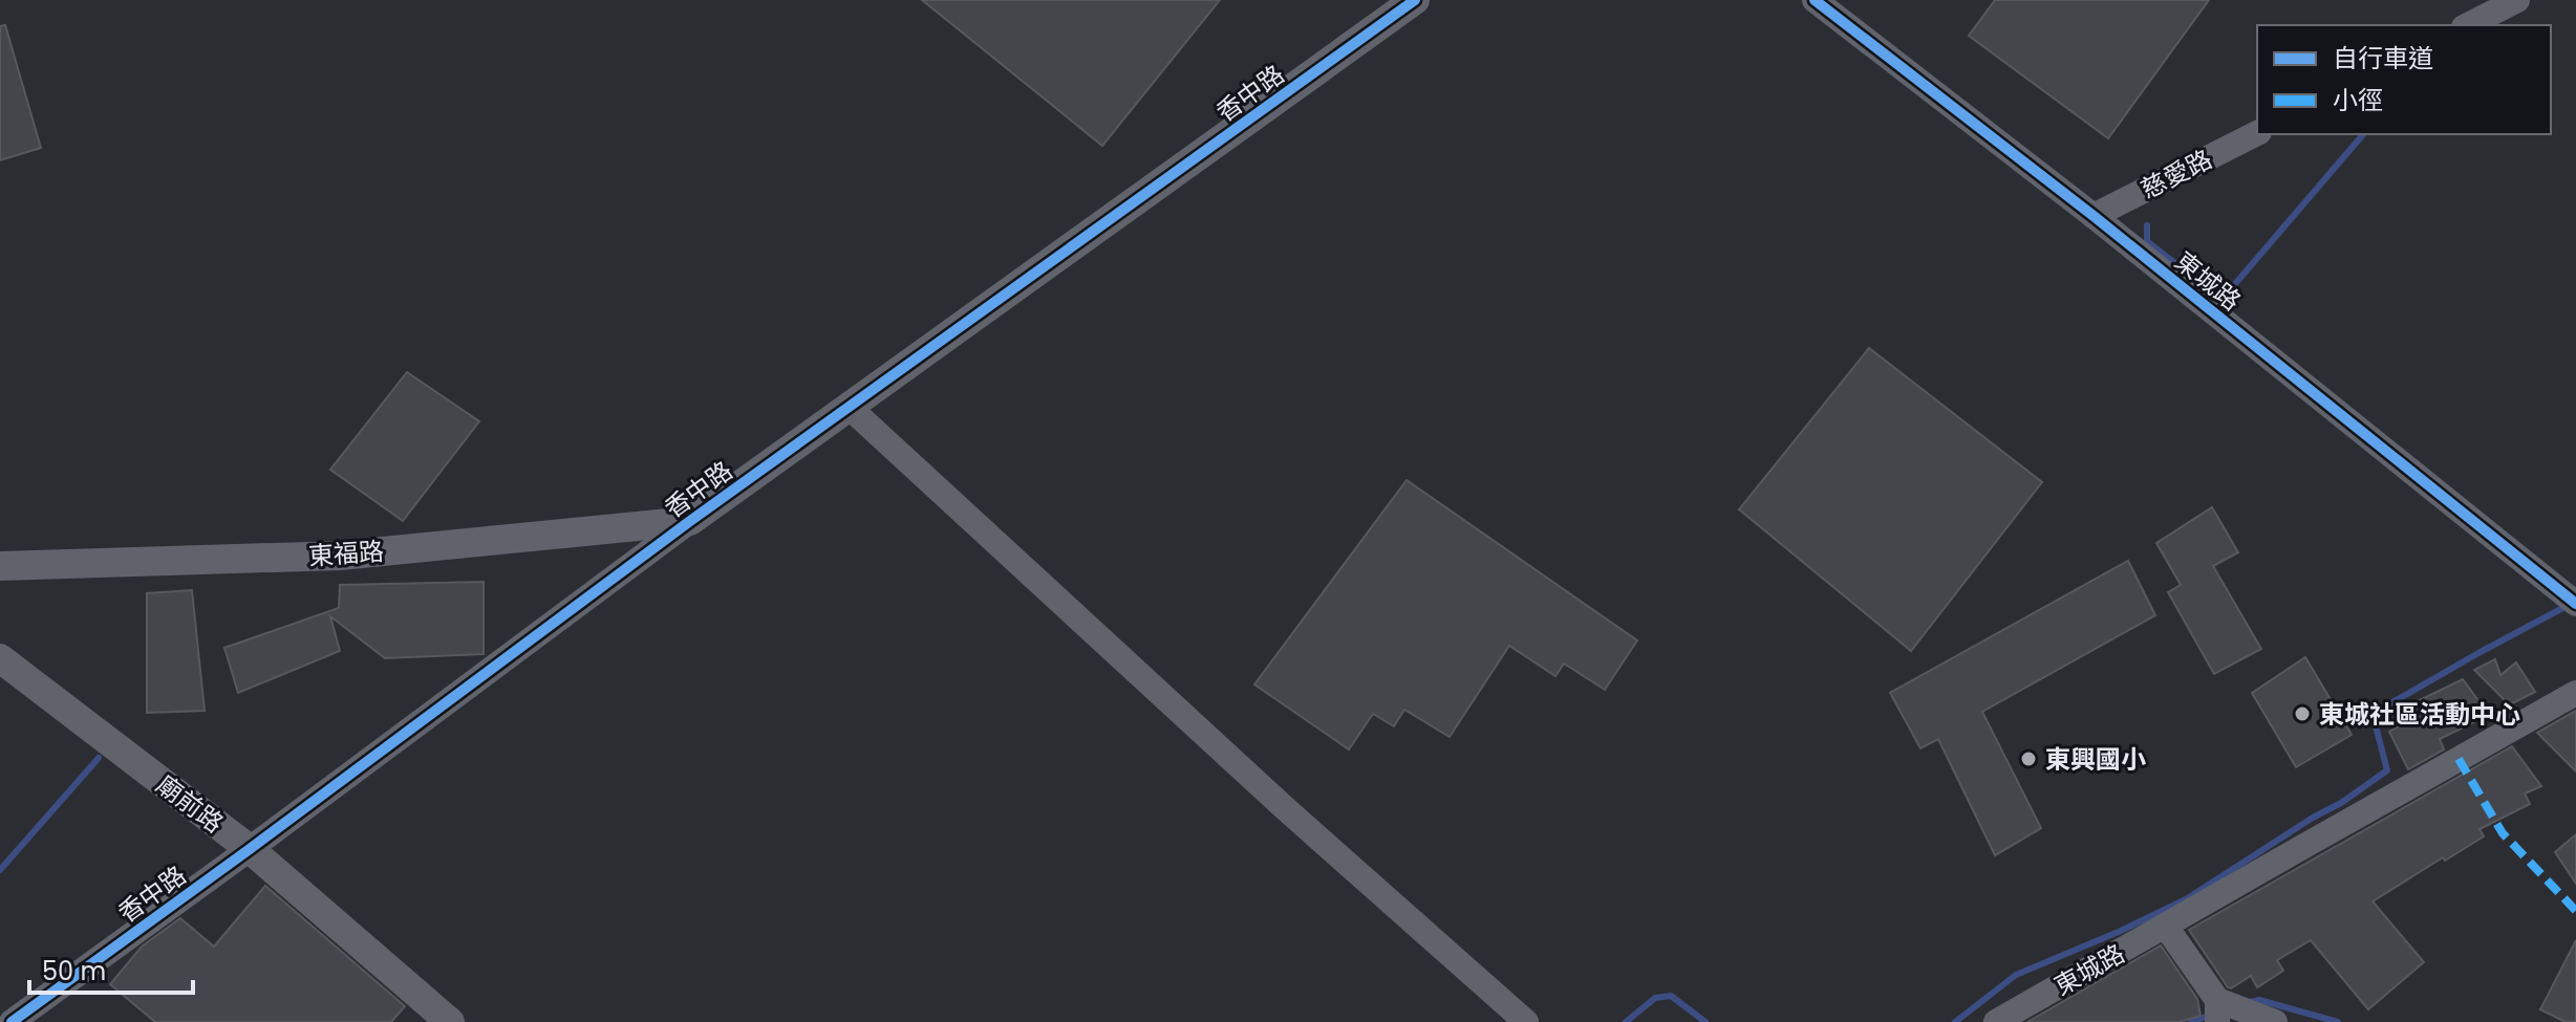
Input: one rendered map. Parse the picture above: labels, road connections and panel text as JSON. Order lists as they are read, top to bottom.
{
  "streets": {
    "street": [
      "香中路",
      "慈愛路",
      "東城路",
      "東福路",
      "廟前路"
    ]
  },
  "crossings": [
    ["香中路", "東福路"],
    ["香中路", "廟前路"],
    ["慈愛路", "東城路"]
  ],
  "places": ["東城社區活動中心", "東興國小"],
  "legend": ["自行車道", "小徑"],
  "scale_bar": "50 m"
}
